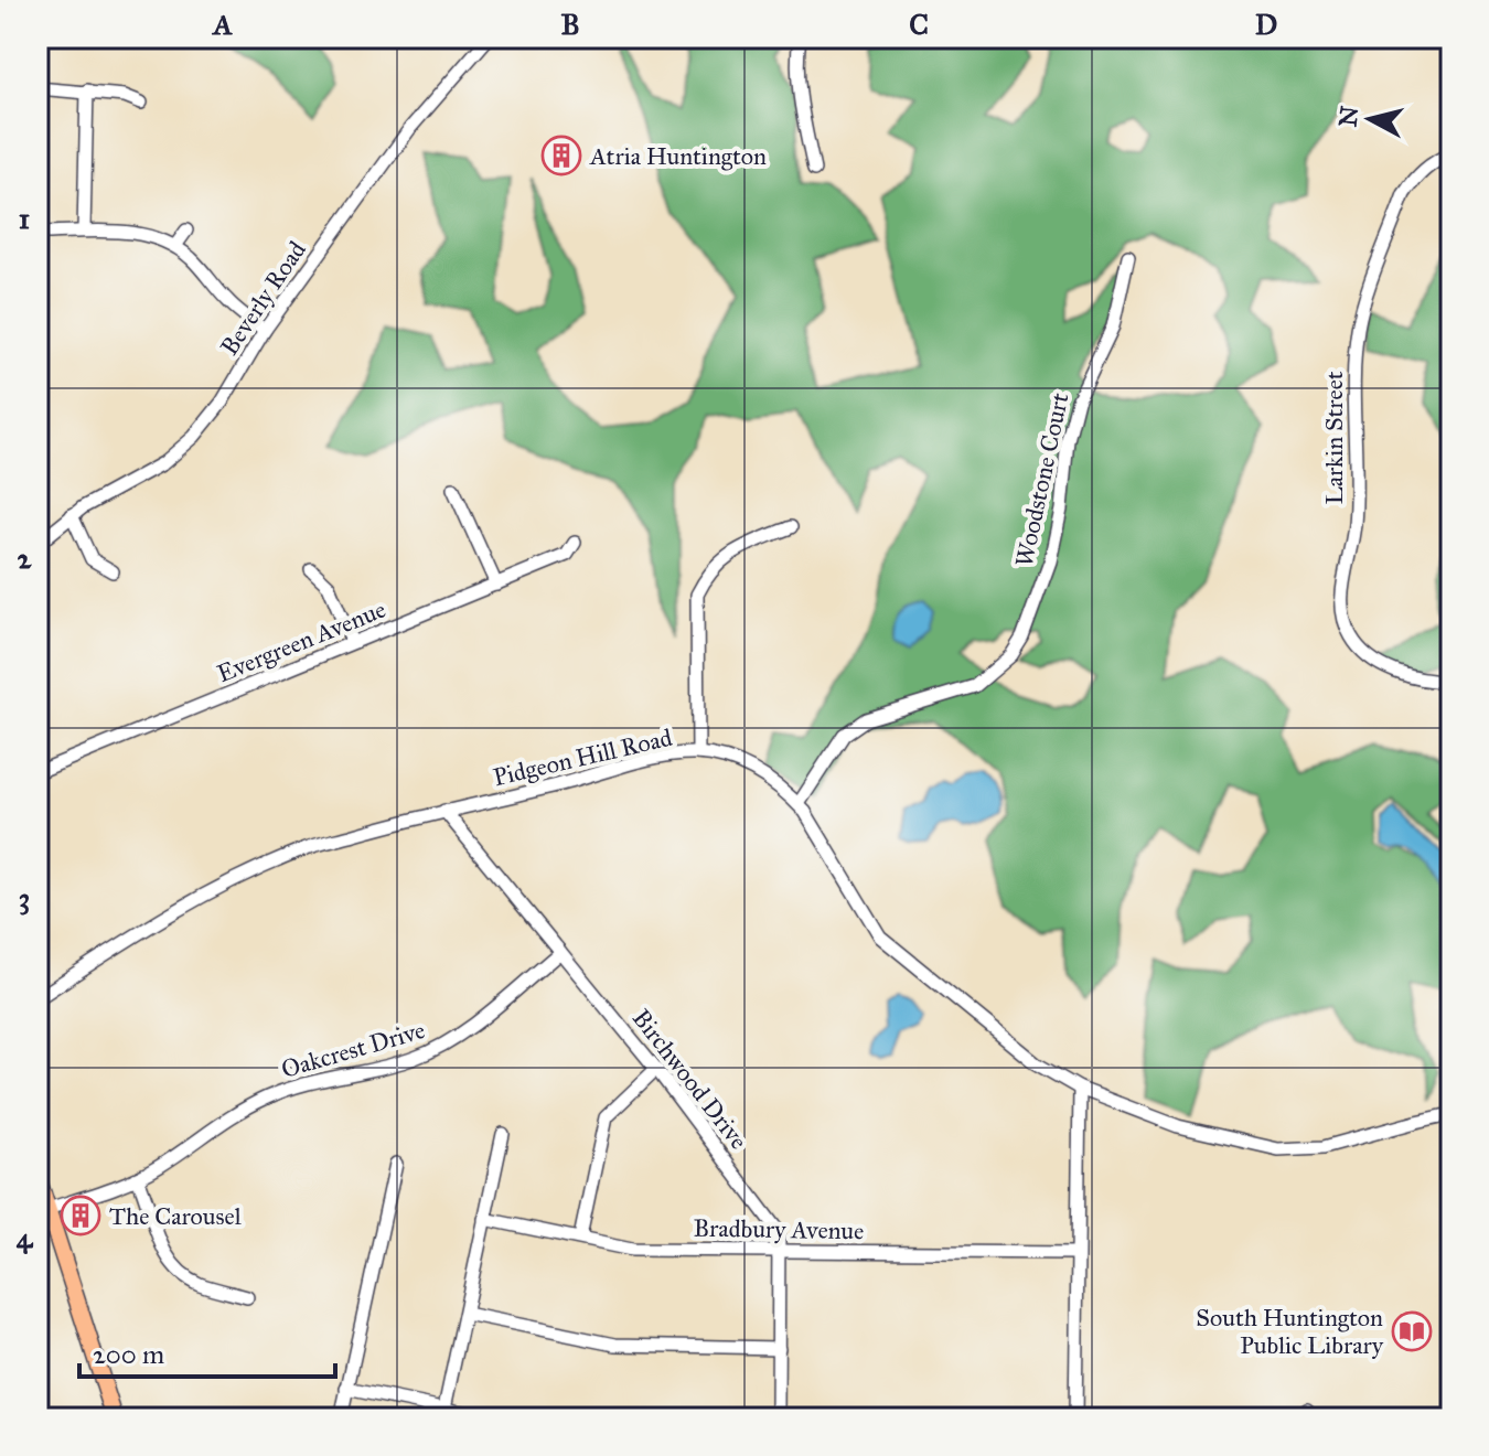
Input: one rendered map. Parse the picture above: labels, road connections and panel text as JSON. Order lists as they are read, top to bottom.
{
  "streets": {
    "street": [
      "Beverly Road",
      "Larkin Street",
      "Woodstone Court",
      "Evergreen Avenue",
      "Pidgeon Hill Road",
      "Oakcrest Drive",
      "Birchwood Drive",
      "Bradbury Avenue"
    ]
  },
  "crossings": [
    ["Woodstone Court", "Pidgeon Hill Road"],
    ["Pidgeon Hill Road", "Birchwood Drive"],
    ["Oakcrest Drive", "Birchwood Drive"],
    ["Birchwood Drive", "Bradbury Avenue"]
  ],
  "places": {
    "building": ["Atria Huntington", "The Carousel"],
    "library": ["South Huntington Public Library"]
  },
  "scale_bar": "200 m",
  "north": "left",
  "grid": {
    "columns": [
      "A",
      "B",
      "C",
      "D"
    ],
    "rows": [
      "1",
      "2",
      "3",
      "4"
    ]
  }
}
